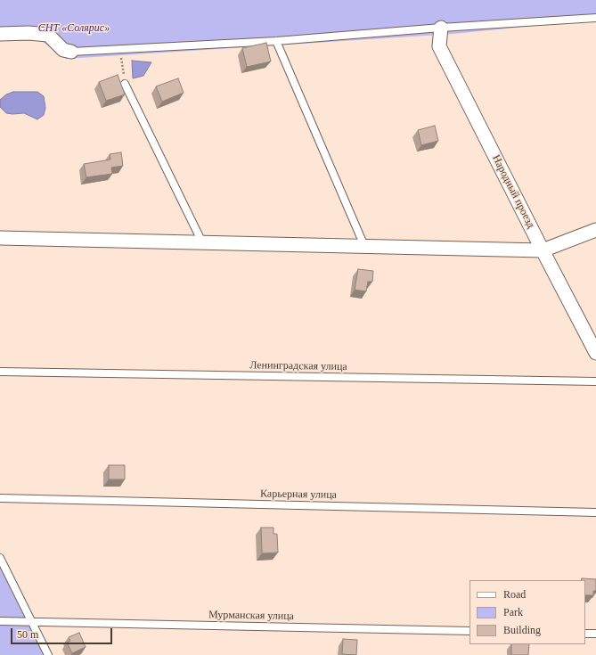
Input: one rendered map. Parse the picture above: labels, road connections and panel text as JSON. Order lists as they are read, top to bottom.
{
  "streets": {
    "street": ["Народный проезд"],
    "lane": ["Ленинградская улица", "Карьерная улица", "Мурманская улица"]
  },
  "parks": ["СНТ «Солярис»"],
  "legend": ["Road", "Park", "Building"],
  "scale_bar": "50 m"
}
